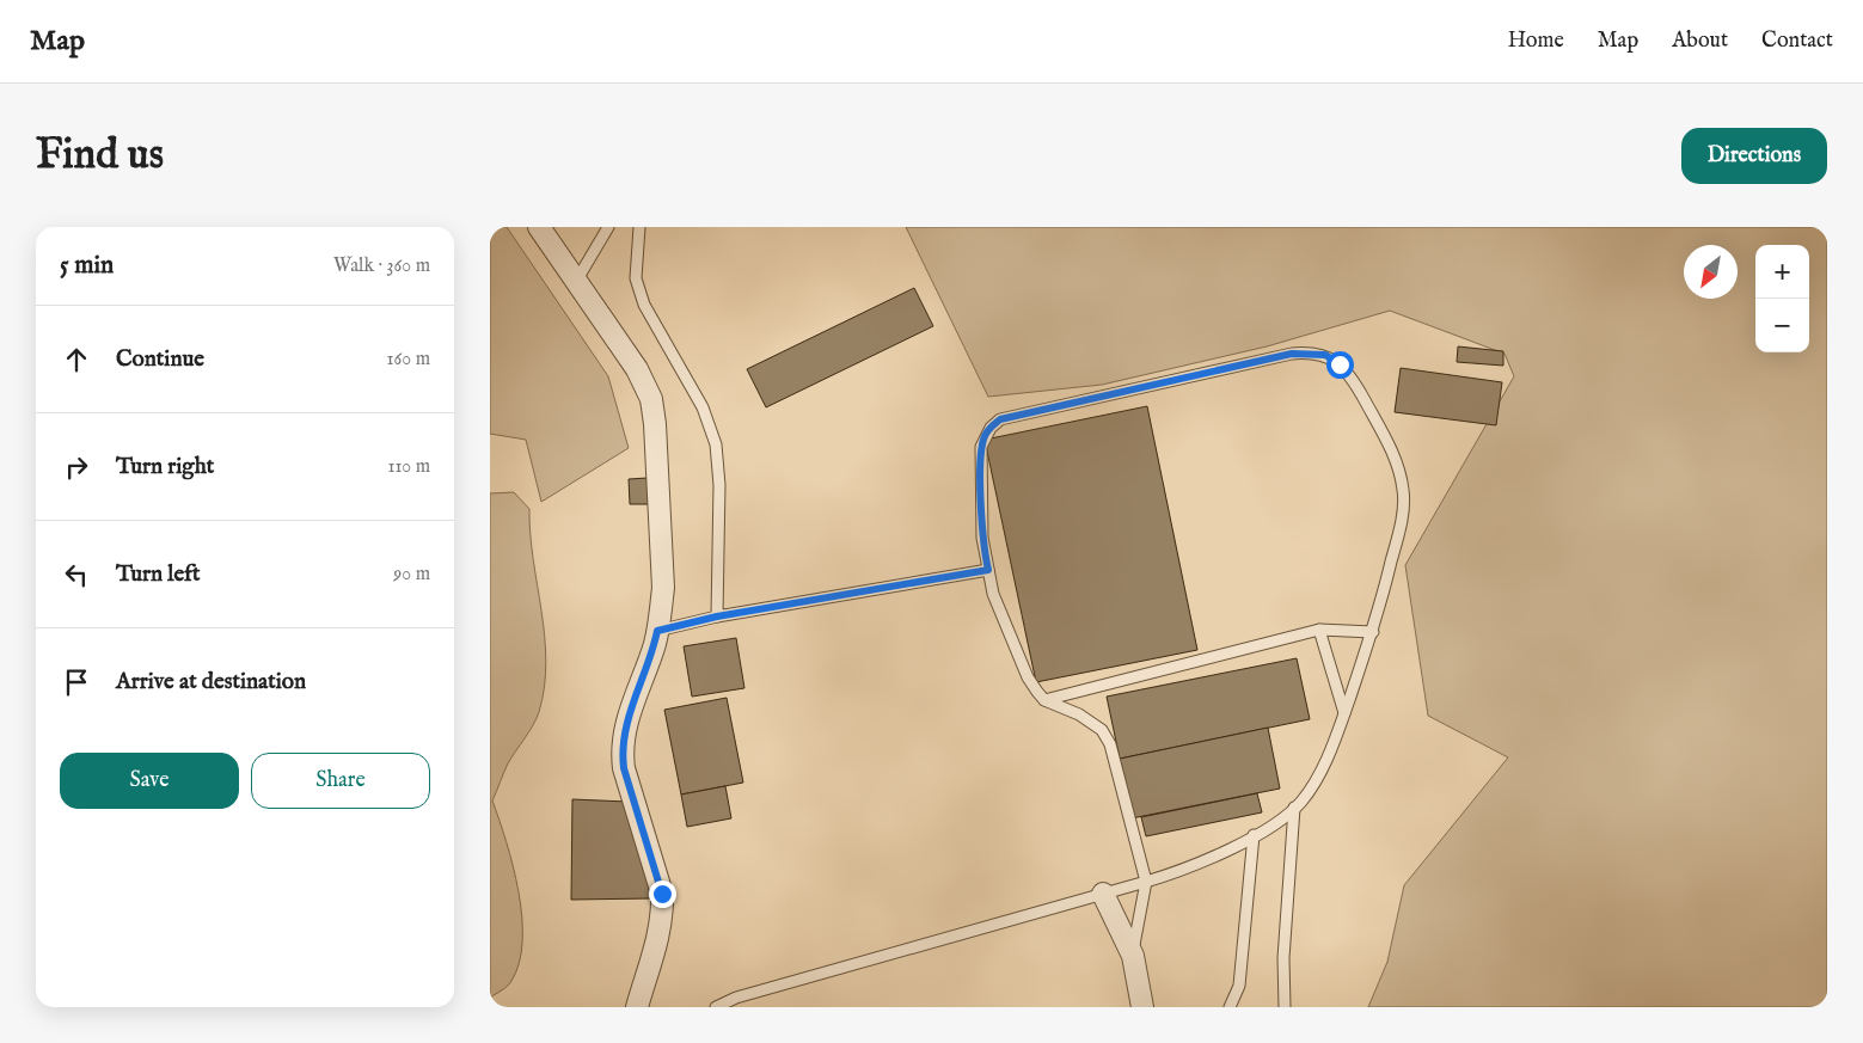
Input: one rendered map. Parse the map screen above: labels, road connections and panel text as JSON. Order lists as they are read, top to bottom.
{
  "north": "bottom left",
  "page": {
    "header": "Map",
    "nav": [
      "Home",
      "Map",
      "About",
      "Contact"
    ],
    "buttons": [
      "Directions",
      ["Save", "Share"]
    ],
    "title": "Find us",
    "heading": ["5 min", "Walk · 360 m"],
    "map_buttons": ["+", "−"],
    "list": [
      ["Continue", "160 m"],
      ["Turn right", "110 m"],
      ["Turn left", "90 m"],
      "Arrive at destination"
    ]
  }
}
